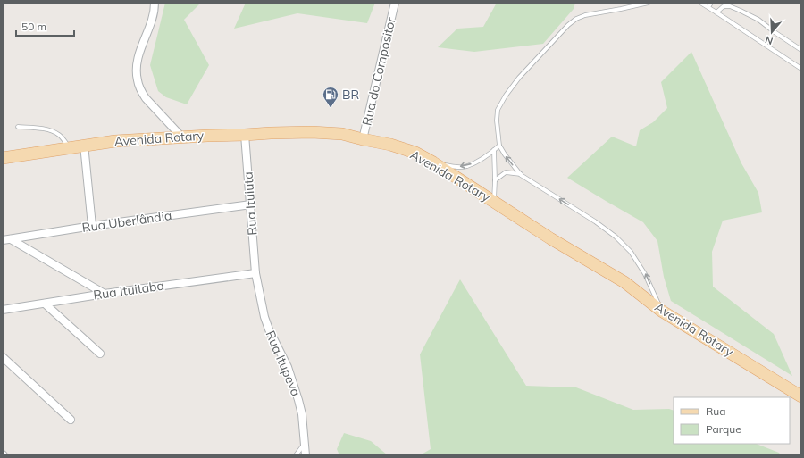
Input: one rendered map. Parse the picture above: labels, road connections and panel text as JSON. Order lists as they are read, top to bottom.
{
  "streets": {
    "main road": ["Avenida Rotary"],
    "street": [
      "Rua do Compositor",
      "Rua Ituiuta",
      "Rua Uberlândia",
      "Rua Ituitaba",
      "Rua Itupeva"
    ]
  },
  "crossings": [
    ["Rua do Compositor", "Avenida Rotary"],
    ["Avenida Rotary", "Rua Ituiuta"],
    ["Rua Ituiuta", "Rua Uberlândia"],
    ["Rua Ituiuta", "Rua Ituitaba"],
    ["Rua Ituiuta", "Rua Itupeva"],
    ["Rua Ituitaba", "Rua Itupeva"]
  ],
  "places": {
    "fuel station": ["BR"]
  },
  "legend": ["Rua", "Parque"],
  "scale_bar": "50 m",
  "north": "bottom"
}
